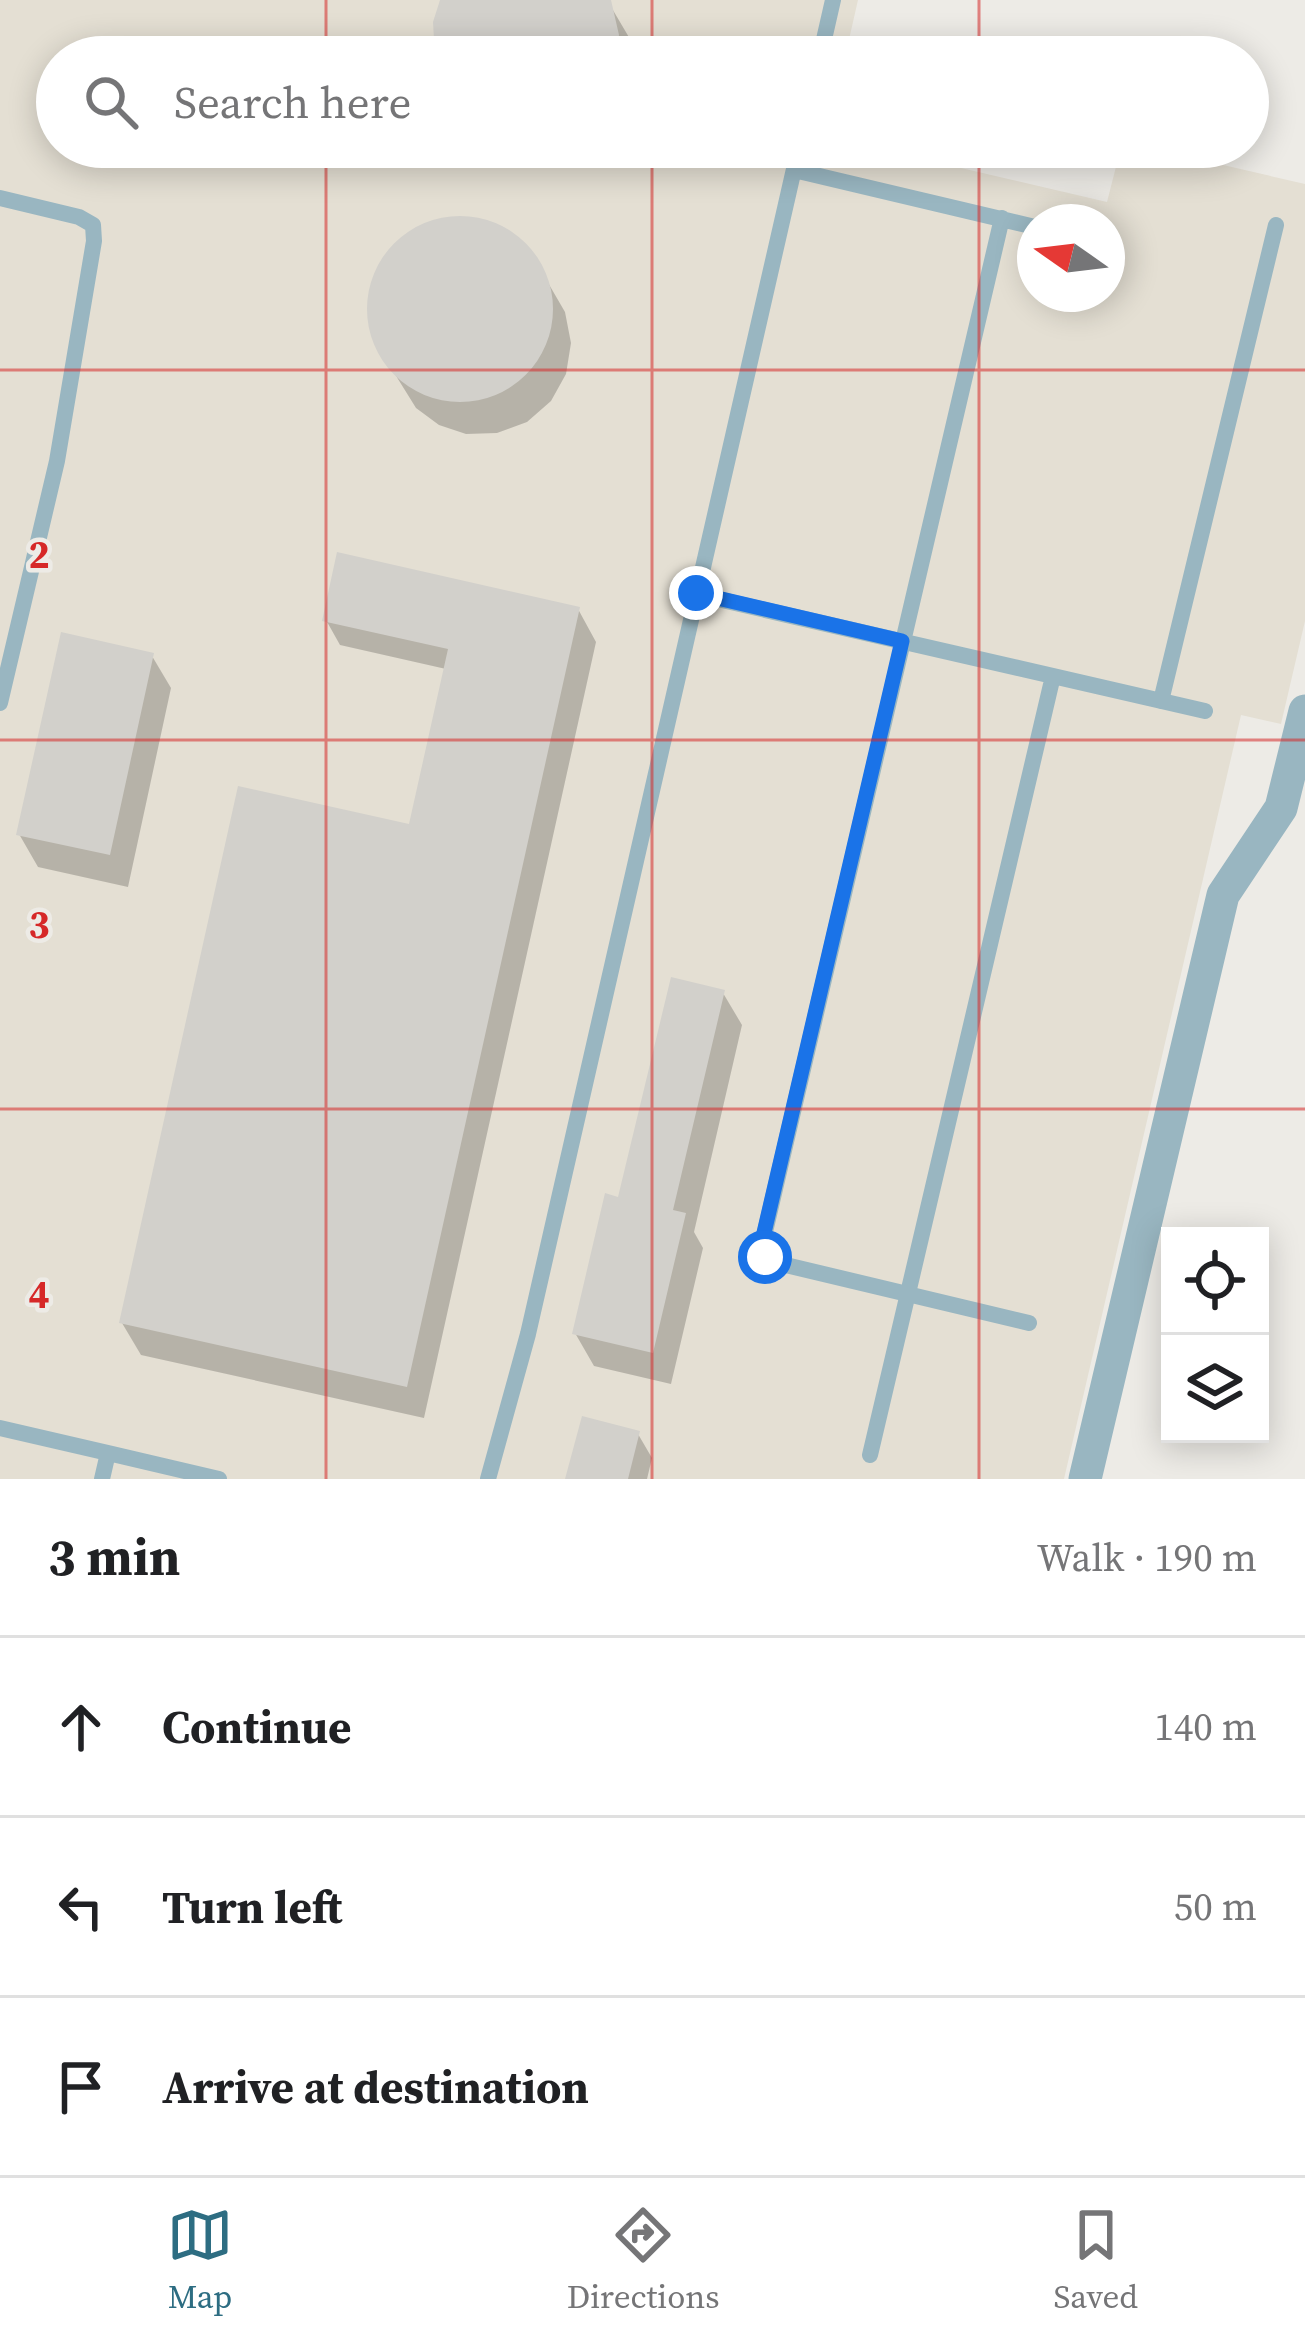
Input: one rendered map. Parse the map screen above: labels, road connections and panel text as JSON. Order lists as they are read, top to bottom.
{
  "north": "left",
  "page": {
    "search": "Search here",
    "heading": ["3 min", "Walk · 190 m"],
    "list": [
      ["Continue", "140 m"],
      ["Turn left", "50 m"],
      "Arrive at destination"
    ],
    "nav": ["Map", "Directions", "Saved"]
  },
  "grid": {
    "rows": ["2", "3", "4"]
  }
}
